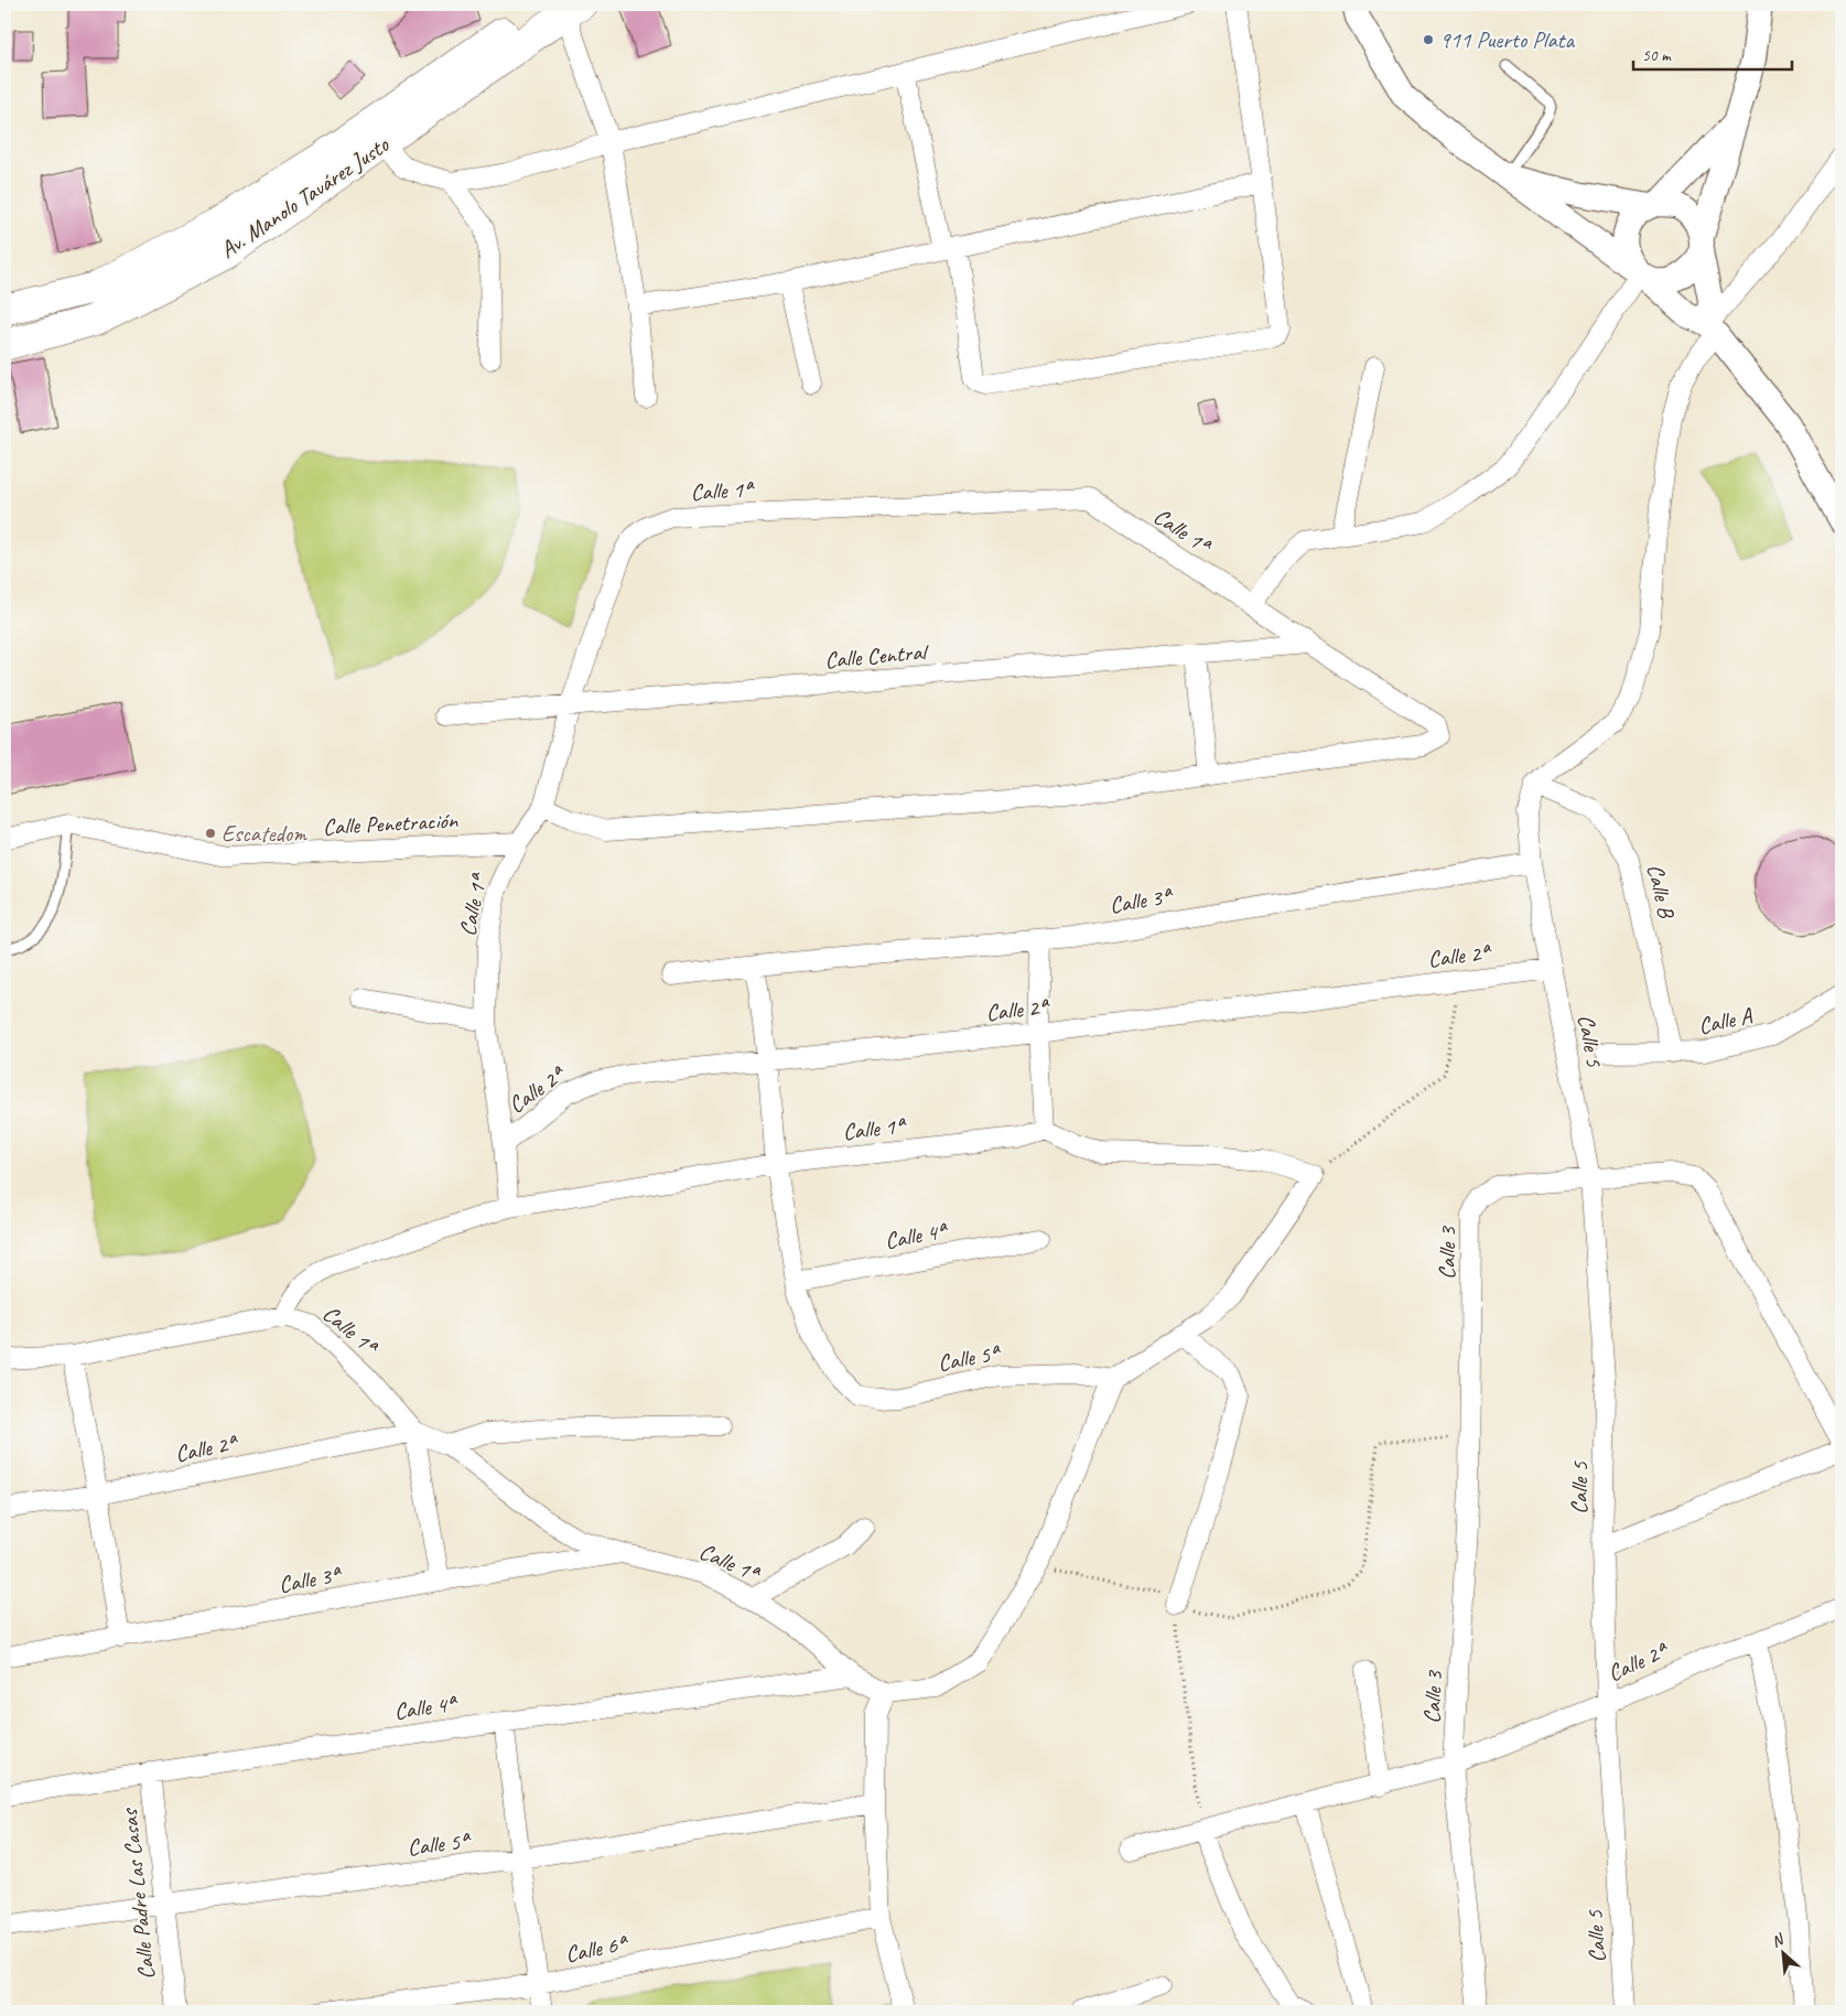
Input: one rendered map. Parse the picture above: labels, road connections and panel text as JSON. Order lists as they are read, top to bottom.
{
  "streets": {
    "main road": ["Av. Manolo Tavárez Justo"],
    "street": [
      "Calle 1ª",
      "Calle Central",
      "Calle Penetración",
      "Calle B",
      "Calle 3ª",
      "Calle 2ª",
      "Calle A",
      "Calle 5",
      "Calle 4ª",
      "Calle 3",
      "Calle 5ª",
      "Calle Padre Las Casas",
      "Calle 6ª"
    ]
  },
  "crossings": [
    ["Calle 1ª", "Calle Central"],
    ["Calle 1ª", "Calle Penetración"],
    ["Calle 1ª", "Calle 3ª"],
    ["Calle 1ª", "Calle 2ª"],
    ["Calle 1ª", "Calle 4ª"],
    ["Calle 1ª", "Calle 5ª"],
    ["Calle B", "Calle A"],
    ["Calle B", "Calle 5"],
    ["Calle 3ª", "Calle 5"],
    ["Calle 3ª", "Calle 5ª"],
    ["Calle 2ª", "Calle 5"],
    ["Calle 2ª", "Calle 3"],
    ["Calle 2ª", "Calle 5ª"],
    ["Calle 5", "Calle 3"],
    ["Calle 4ª", "Calle 5ª"],
    ["Calle 4ª", "Calle Padre Las Casas"],
    ["Calle 5ª", "Calle Padre Las Casas"]
  ],
  "places": ["911 Puerto Plata", "Escatedom"],
  "scale_bar": "50 m",
  "north": "top left"
}
